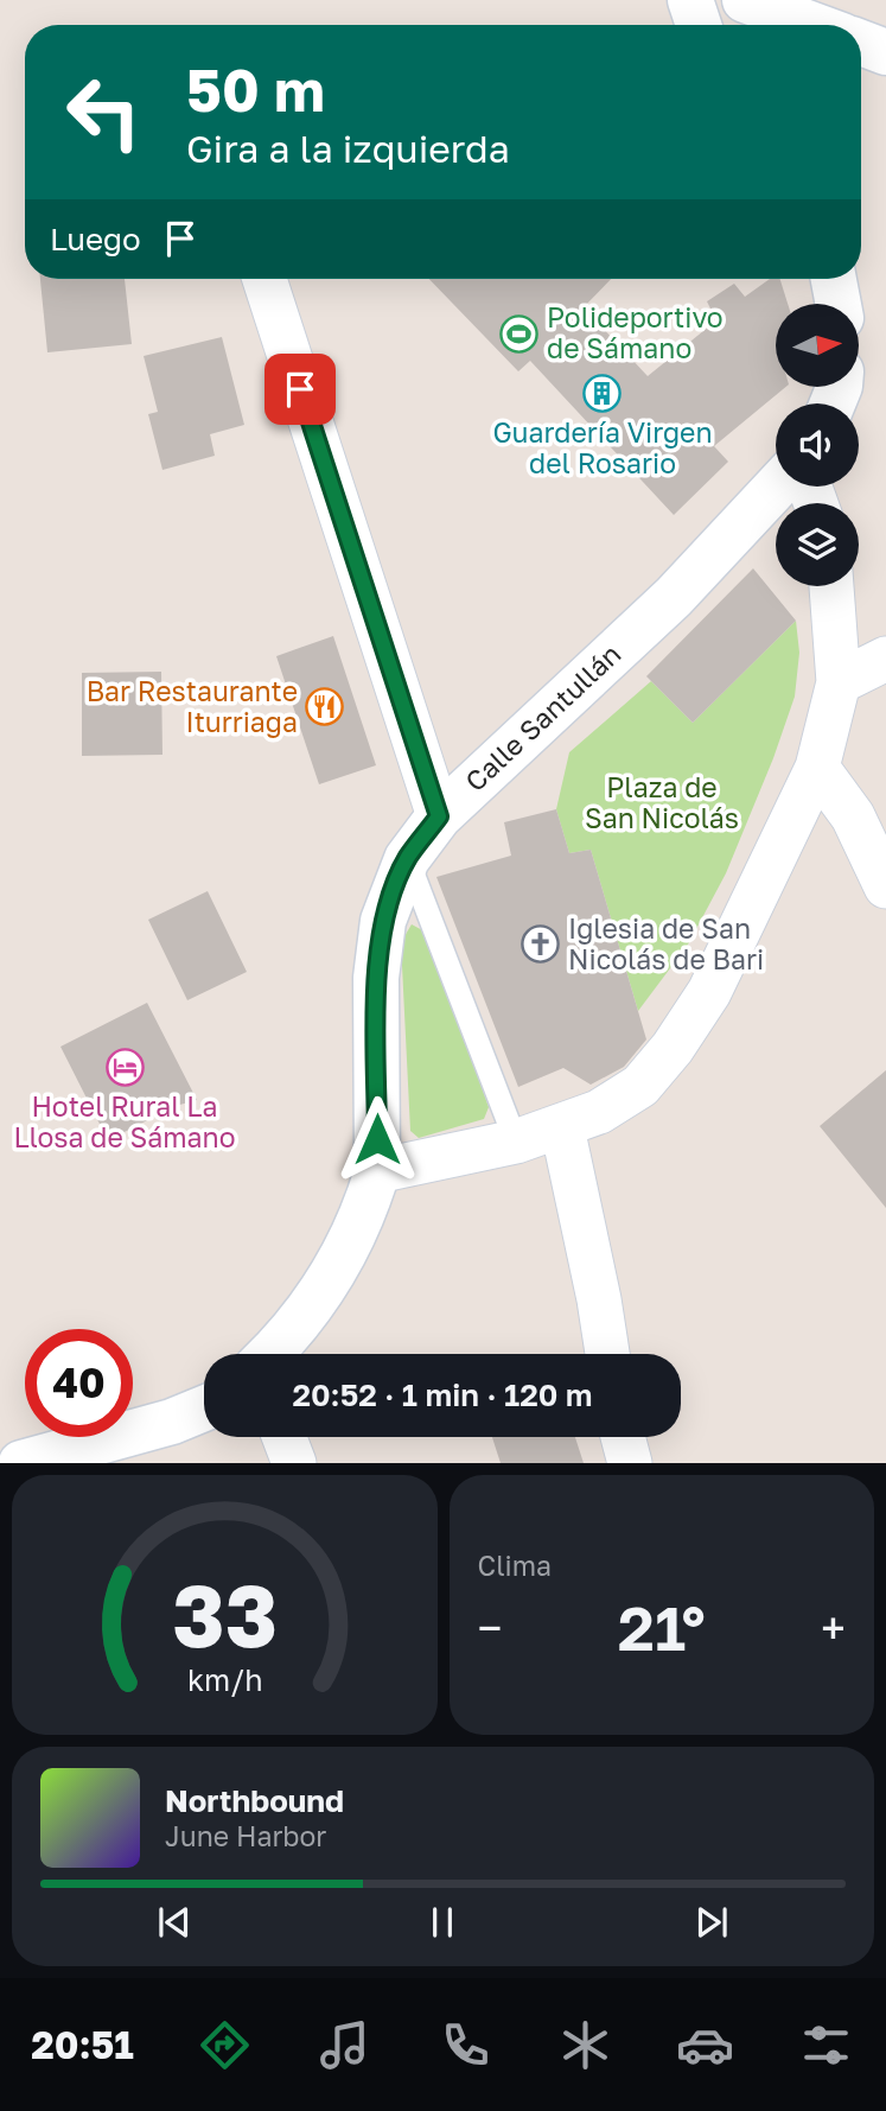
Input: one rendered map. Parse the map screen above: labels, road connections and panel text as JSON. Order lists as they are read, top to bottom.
{
  "streets": {
    "street": ["Calle Santullán"]
  },
  "parks": ["Plaza de San Nicolás"],
  "places": {
    "sports": ["Polideportivo de Sámano"],
    "building": ["Guardería Virgen del Rosario"],
    "restaurant": ["Bar Restaurante Iturriaga"],
    "church": ["Iglesia de San Nicolás de Bari"],
    "hotel": ["Hotel Rural La Llosa de Sámano"]
  },
  "north": "right",
  "page": {
    "turn": ["50 m", "Gira a la izquierda"],
    "then": "Luego",
    "limit": "40",
    "trip": "20:52 · 1 min · 120 m",
    "tile": "Clima",
    "heat": ["−", "21°", "+"],
    "song": ["Northbound", "June Harbor"],
    "tabs": "20:51",
    "gauge": ["33", "km/h"]
  }
}
